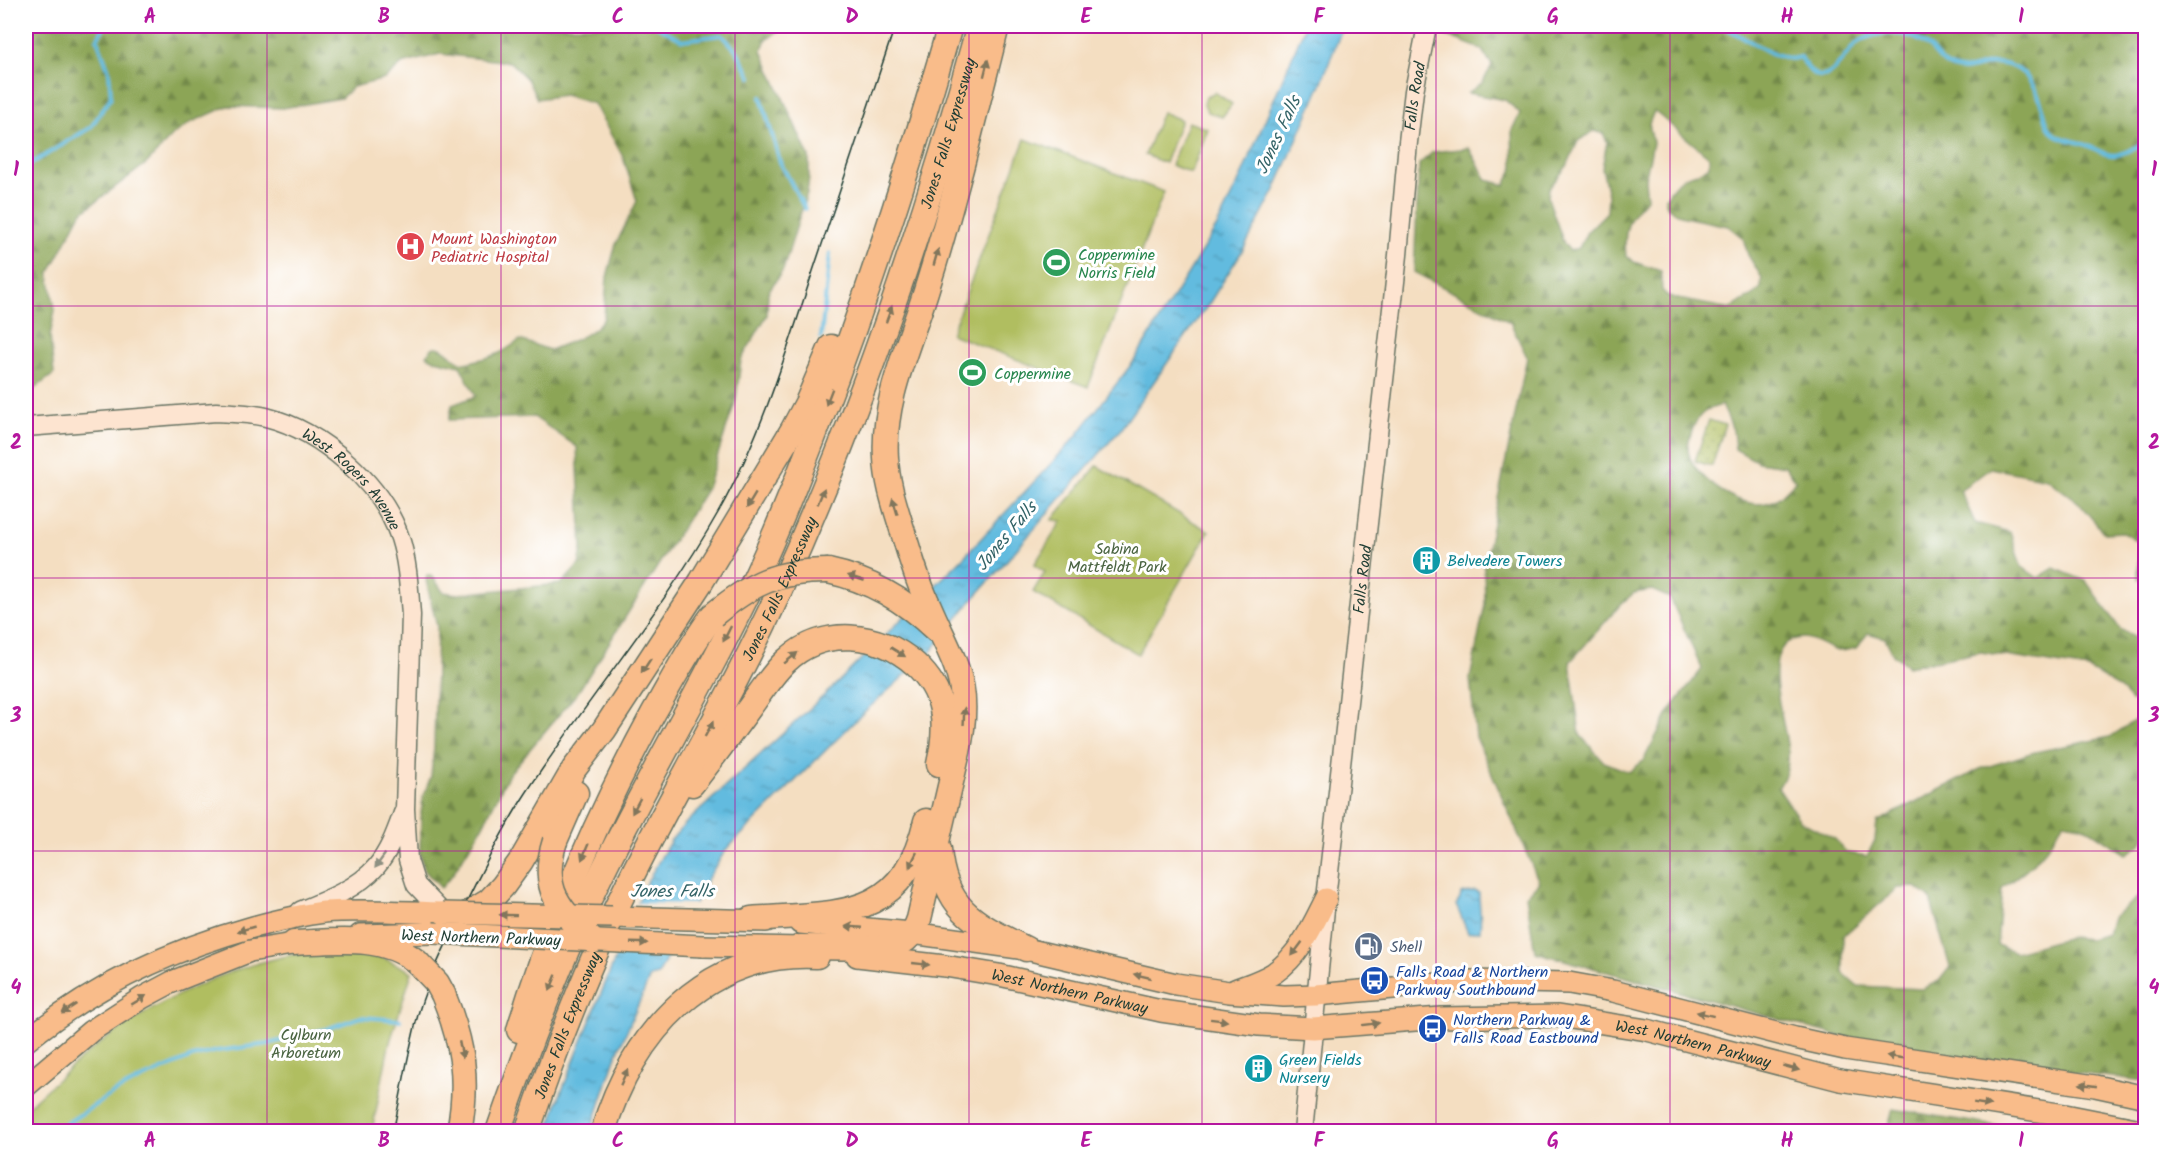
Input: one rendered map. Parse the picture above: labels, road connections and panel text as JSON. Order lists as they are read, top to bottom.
{
  "streets": {
    "highway": ["Jones Falls Expressway"],
    "main road": ["Falls Road", "West Rogers Avenue", "West Northern Parkway"]
  },
  "crossings": [
    ["Falls Road", "West Northern Parkway"],
    ["West Rogers Avenue", "West Northern Parkway"]
  ],
  "water": ["Jones Falls"],
  "parks": ["Sabina Mattfeldt Park", "Cylburn Arboretum"],
  "places": {
    "hospital": ["Mount Washington Pediatric Hospital"],
    "sports": ["Coppermine Norris Field", "Coppermine"],
    "building": ["Belvedere Towers", "Green Fields Nursery"],
    "fuel station": ["Shell"],
    "bus stop": ["Falls Road & Northern Parkway Southbound", "Northern Parkway & Falls Road Eastbound"]
  },
  "grid": {
    "columns": [
      "A",
      "B",
      "C",
      "D",
      "E",
      "F",
      "G",
      "H",
      "I"
    ],
    "rows": [
      "1",
      "2",
      "3",
      "4"
    ]
  }
}
